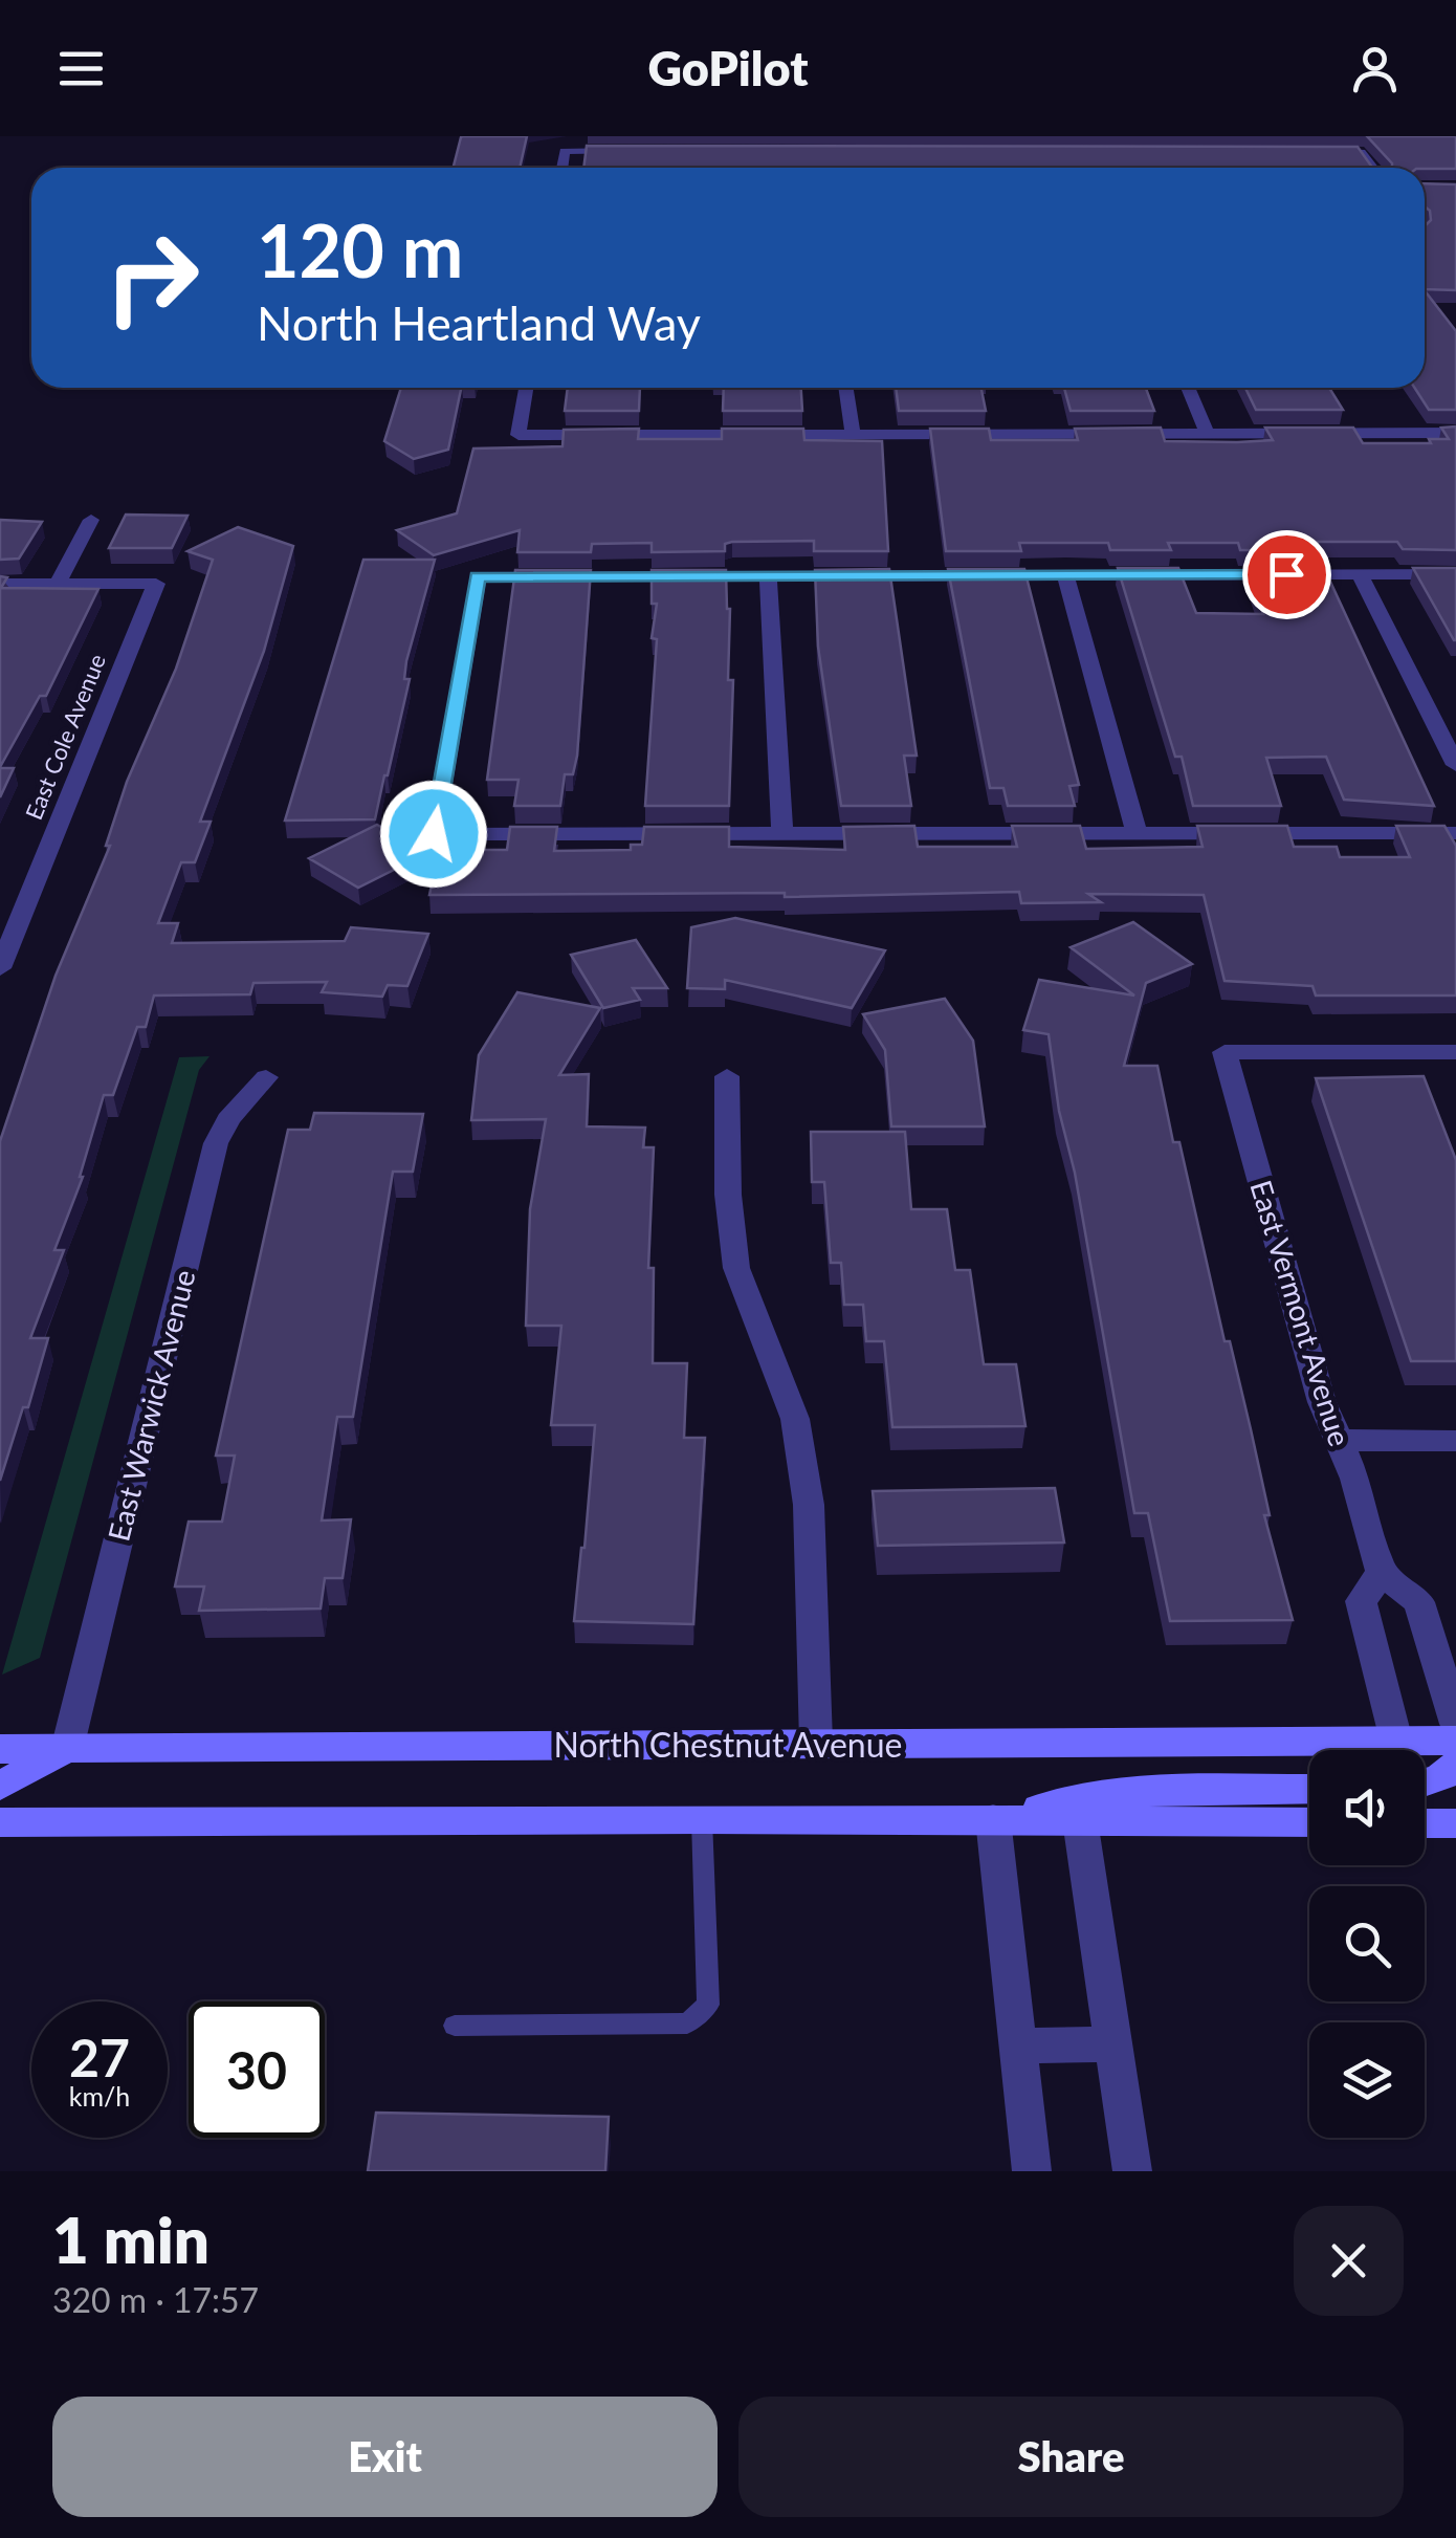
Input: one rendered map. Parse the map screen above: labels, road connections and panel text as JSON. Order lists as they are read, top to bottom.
{
  "streets": {
    "main road": ["North Chestnut Avenue"],
    "street": ["East Cole Avenue", "East Vermont Avenue", "East Warwick Avenue"]
  },
  "crossings": [
    ["East Warwick Avenue", "North Chestnut Avenue"]
  ],
  "page": {
    "header": "GoPilot",
    "turn": ["120 m", "North Heartland Way"],
    "speed": "27 km/h",
    "limit": "30",
    "heading": ["1 min", "320 m · 17:57"],
    "buttons": ["Exit", "Share"]
  }
}
